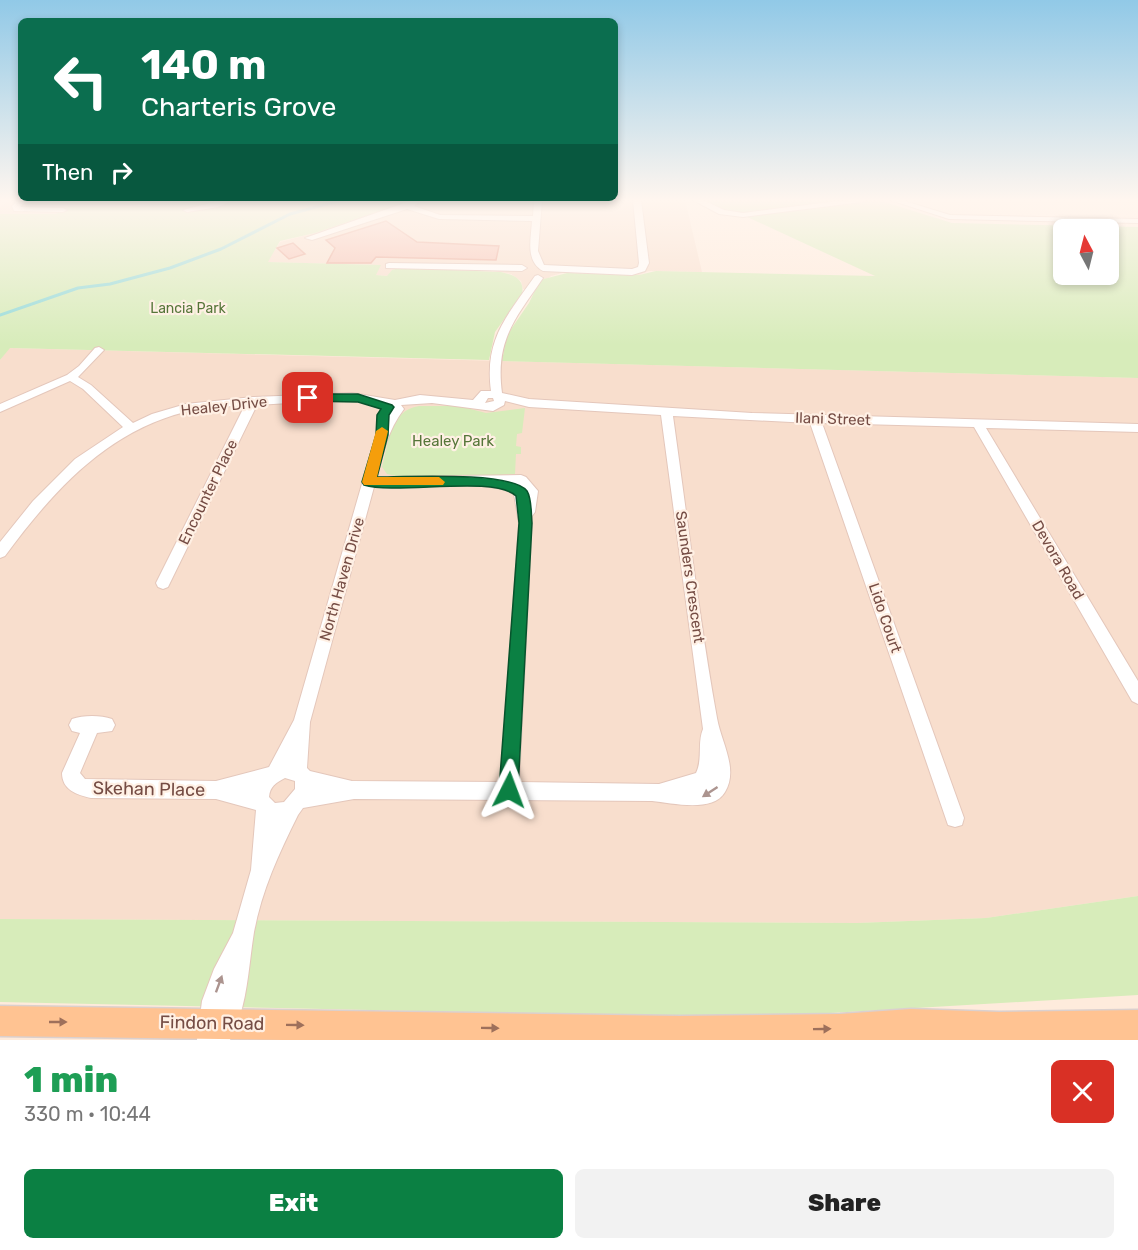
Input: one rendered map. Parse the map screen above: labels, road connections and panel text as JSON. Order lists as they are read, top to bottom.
{
  "streets": {
    "main road": ["Findon Road"],
    "street": [
      "Healey Drive",
      "Ilani Street",
      "Encounter Place",
      "Devora Road",
      "Saunders Crescent",
      "North Haven Drive",
      "Lido Court",
      "Skehan Place"
    ]
  },
  "crossings": [
    ["Healey Drive", "Encounter Place"],
    ["Healey Drive", "North Haven Drive"],
    ["Ilani Street", "Devora Road"],
    ["Ilani Street", "Saunders Crescent"],
    ["Ilani Street", "Lido Court"],
    ["Saunders Crescent", "North Haven Drive"],
    ["Saunders Crescent", "Skehan Place"],
    ["North Haven Drive", "Skehan Place"]
  ],
  "one_way": ["Findon Road"],
  "parks": ["Lancia Park", "Healey Park"],
  "north": "top",
  "page": {
    "turn": ["140 m", "Charteris Grove"],
    "then": "Then",
    "heading": ["1 min", "330 m · 10:44"],
    "buttons": ["Exit", "Share"]
  }
}
